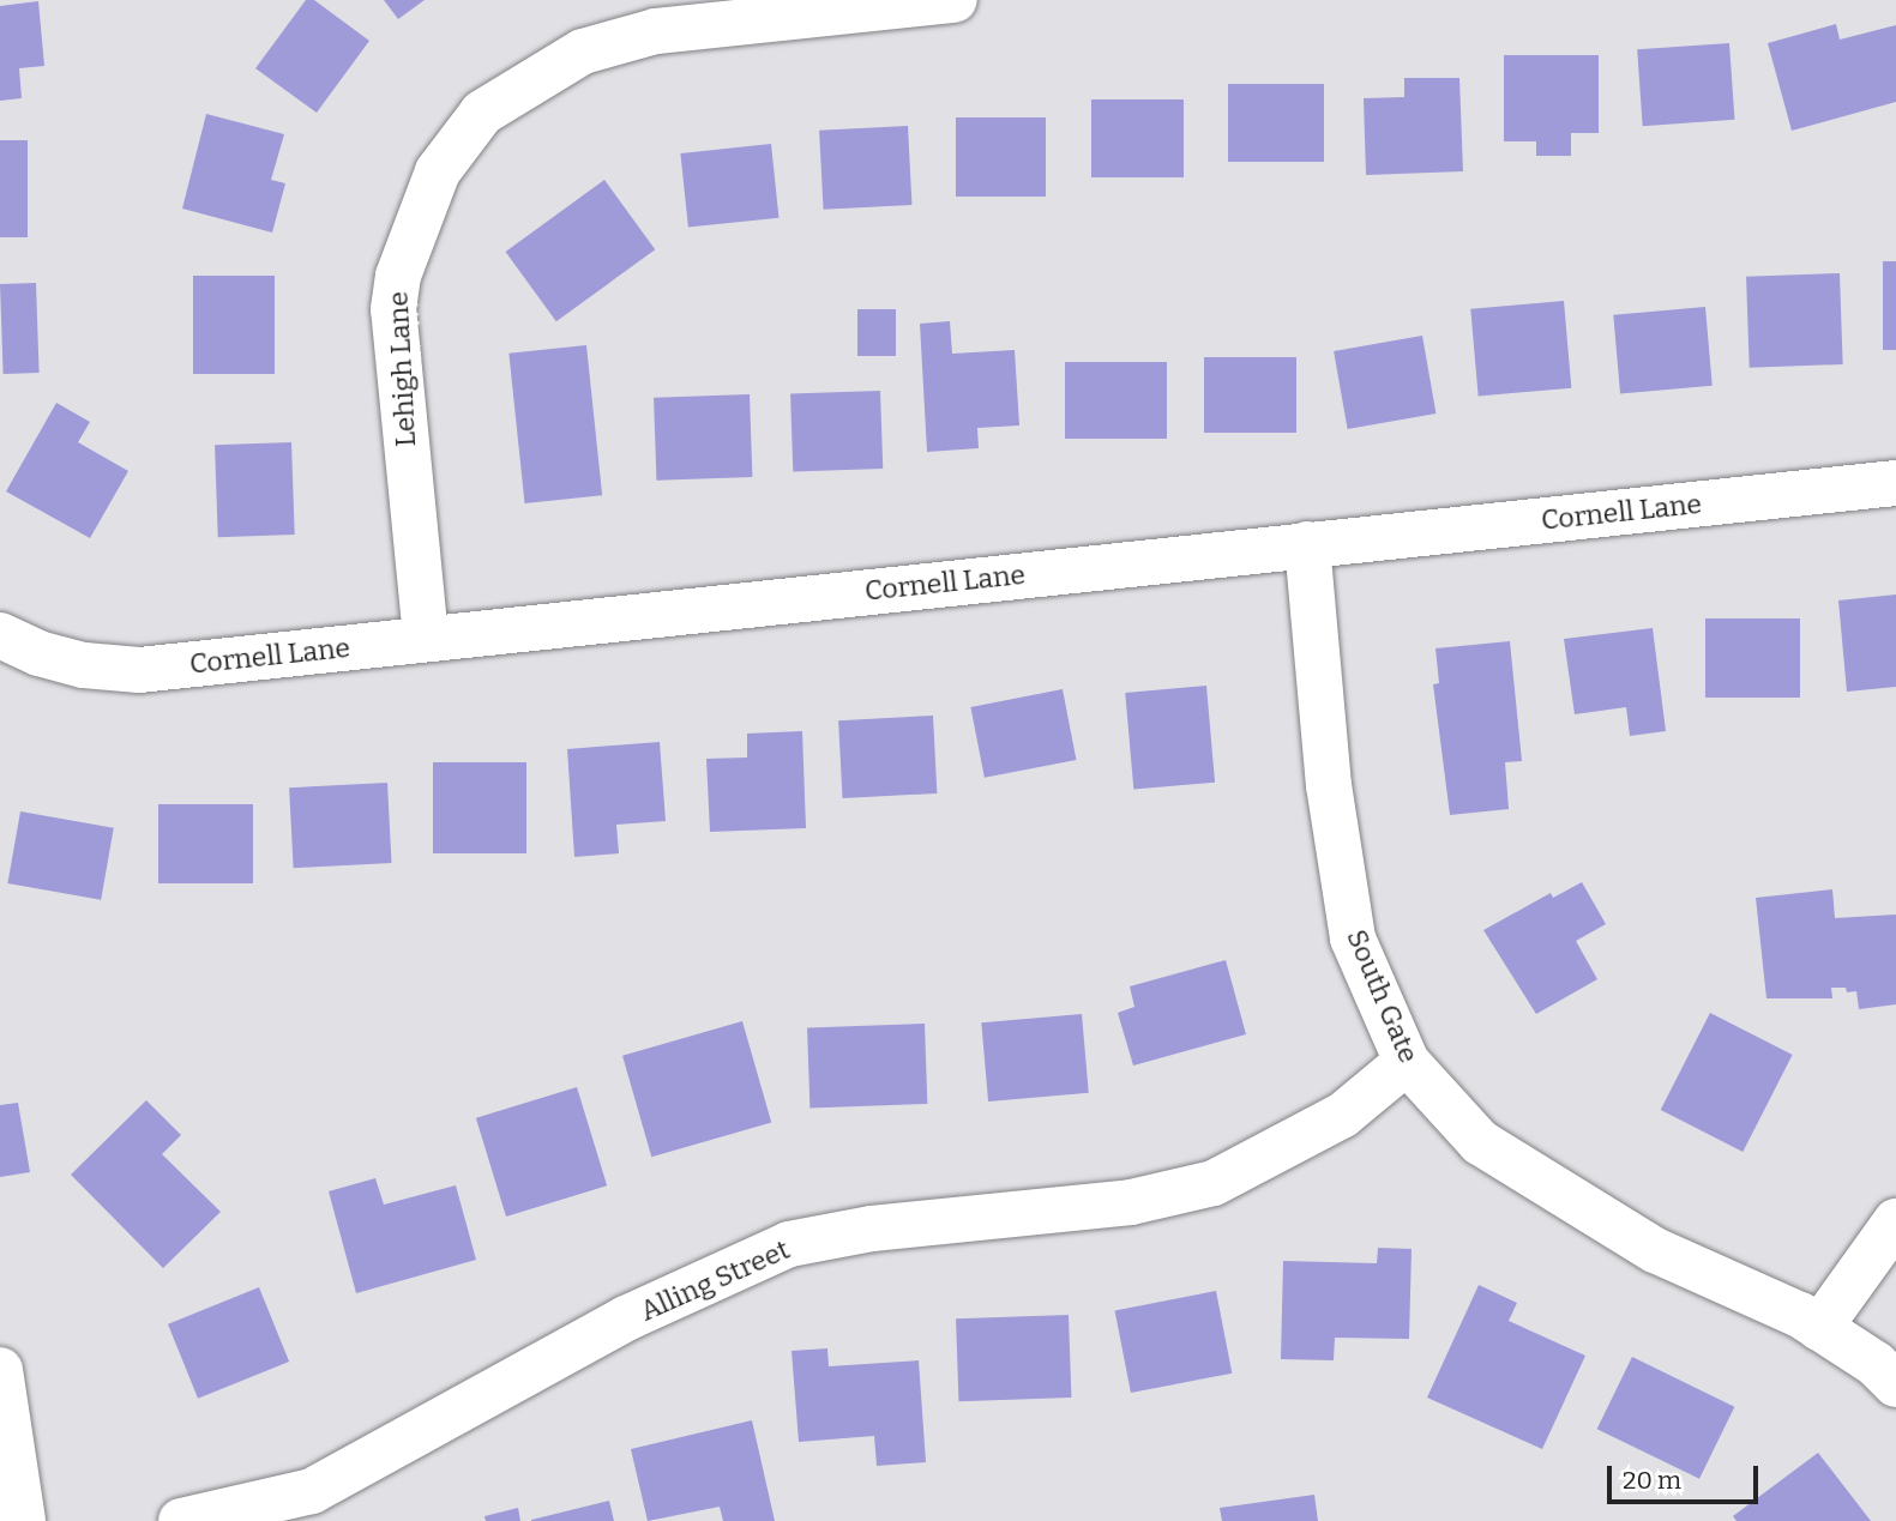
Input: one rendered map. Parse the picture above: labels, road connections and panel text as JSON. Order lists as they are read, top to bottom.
{
  "streets": {
    "street": [
      "Lehigh Lane",
      "Cornell Lane",
      "South Gate",
      "Alling Street"
    ]
  },
  "crossings": [
    ["Lehigh Lane", "Cornell Lane"],
    ["Cornell Lane", "South Gate"],
    ["South Gate", "Alling Street"]
  ],
  "scale_bar": "20 m"
}
